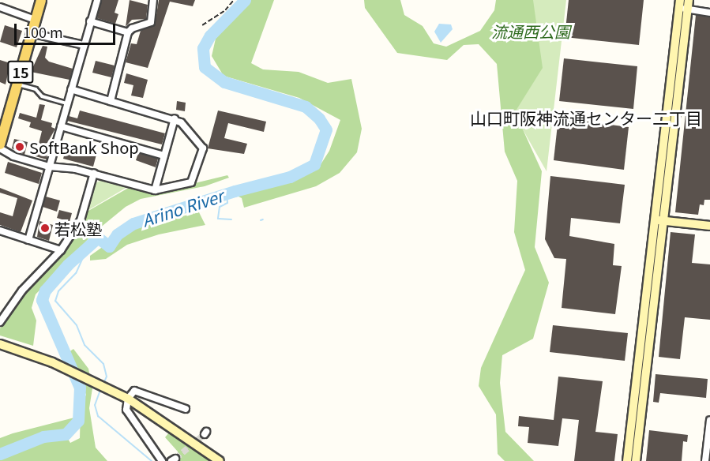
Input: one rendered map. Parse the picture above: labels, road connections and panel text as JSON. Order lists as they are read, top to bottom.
{
  "streets": {
    "main road": ["15"]
  },
  "districts": ["山口町阪神流通センター二丁目"],
  "water": ["Arino River"],
  "parks": ["流通西公園"],
  "places": ["SoftBank Shop", "若松塾"],
  "scale_bar": "100 m"
}
